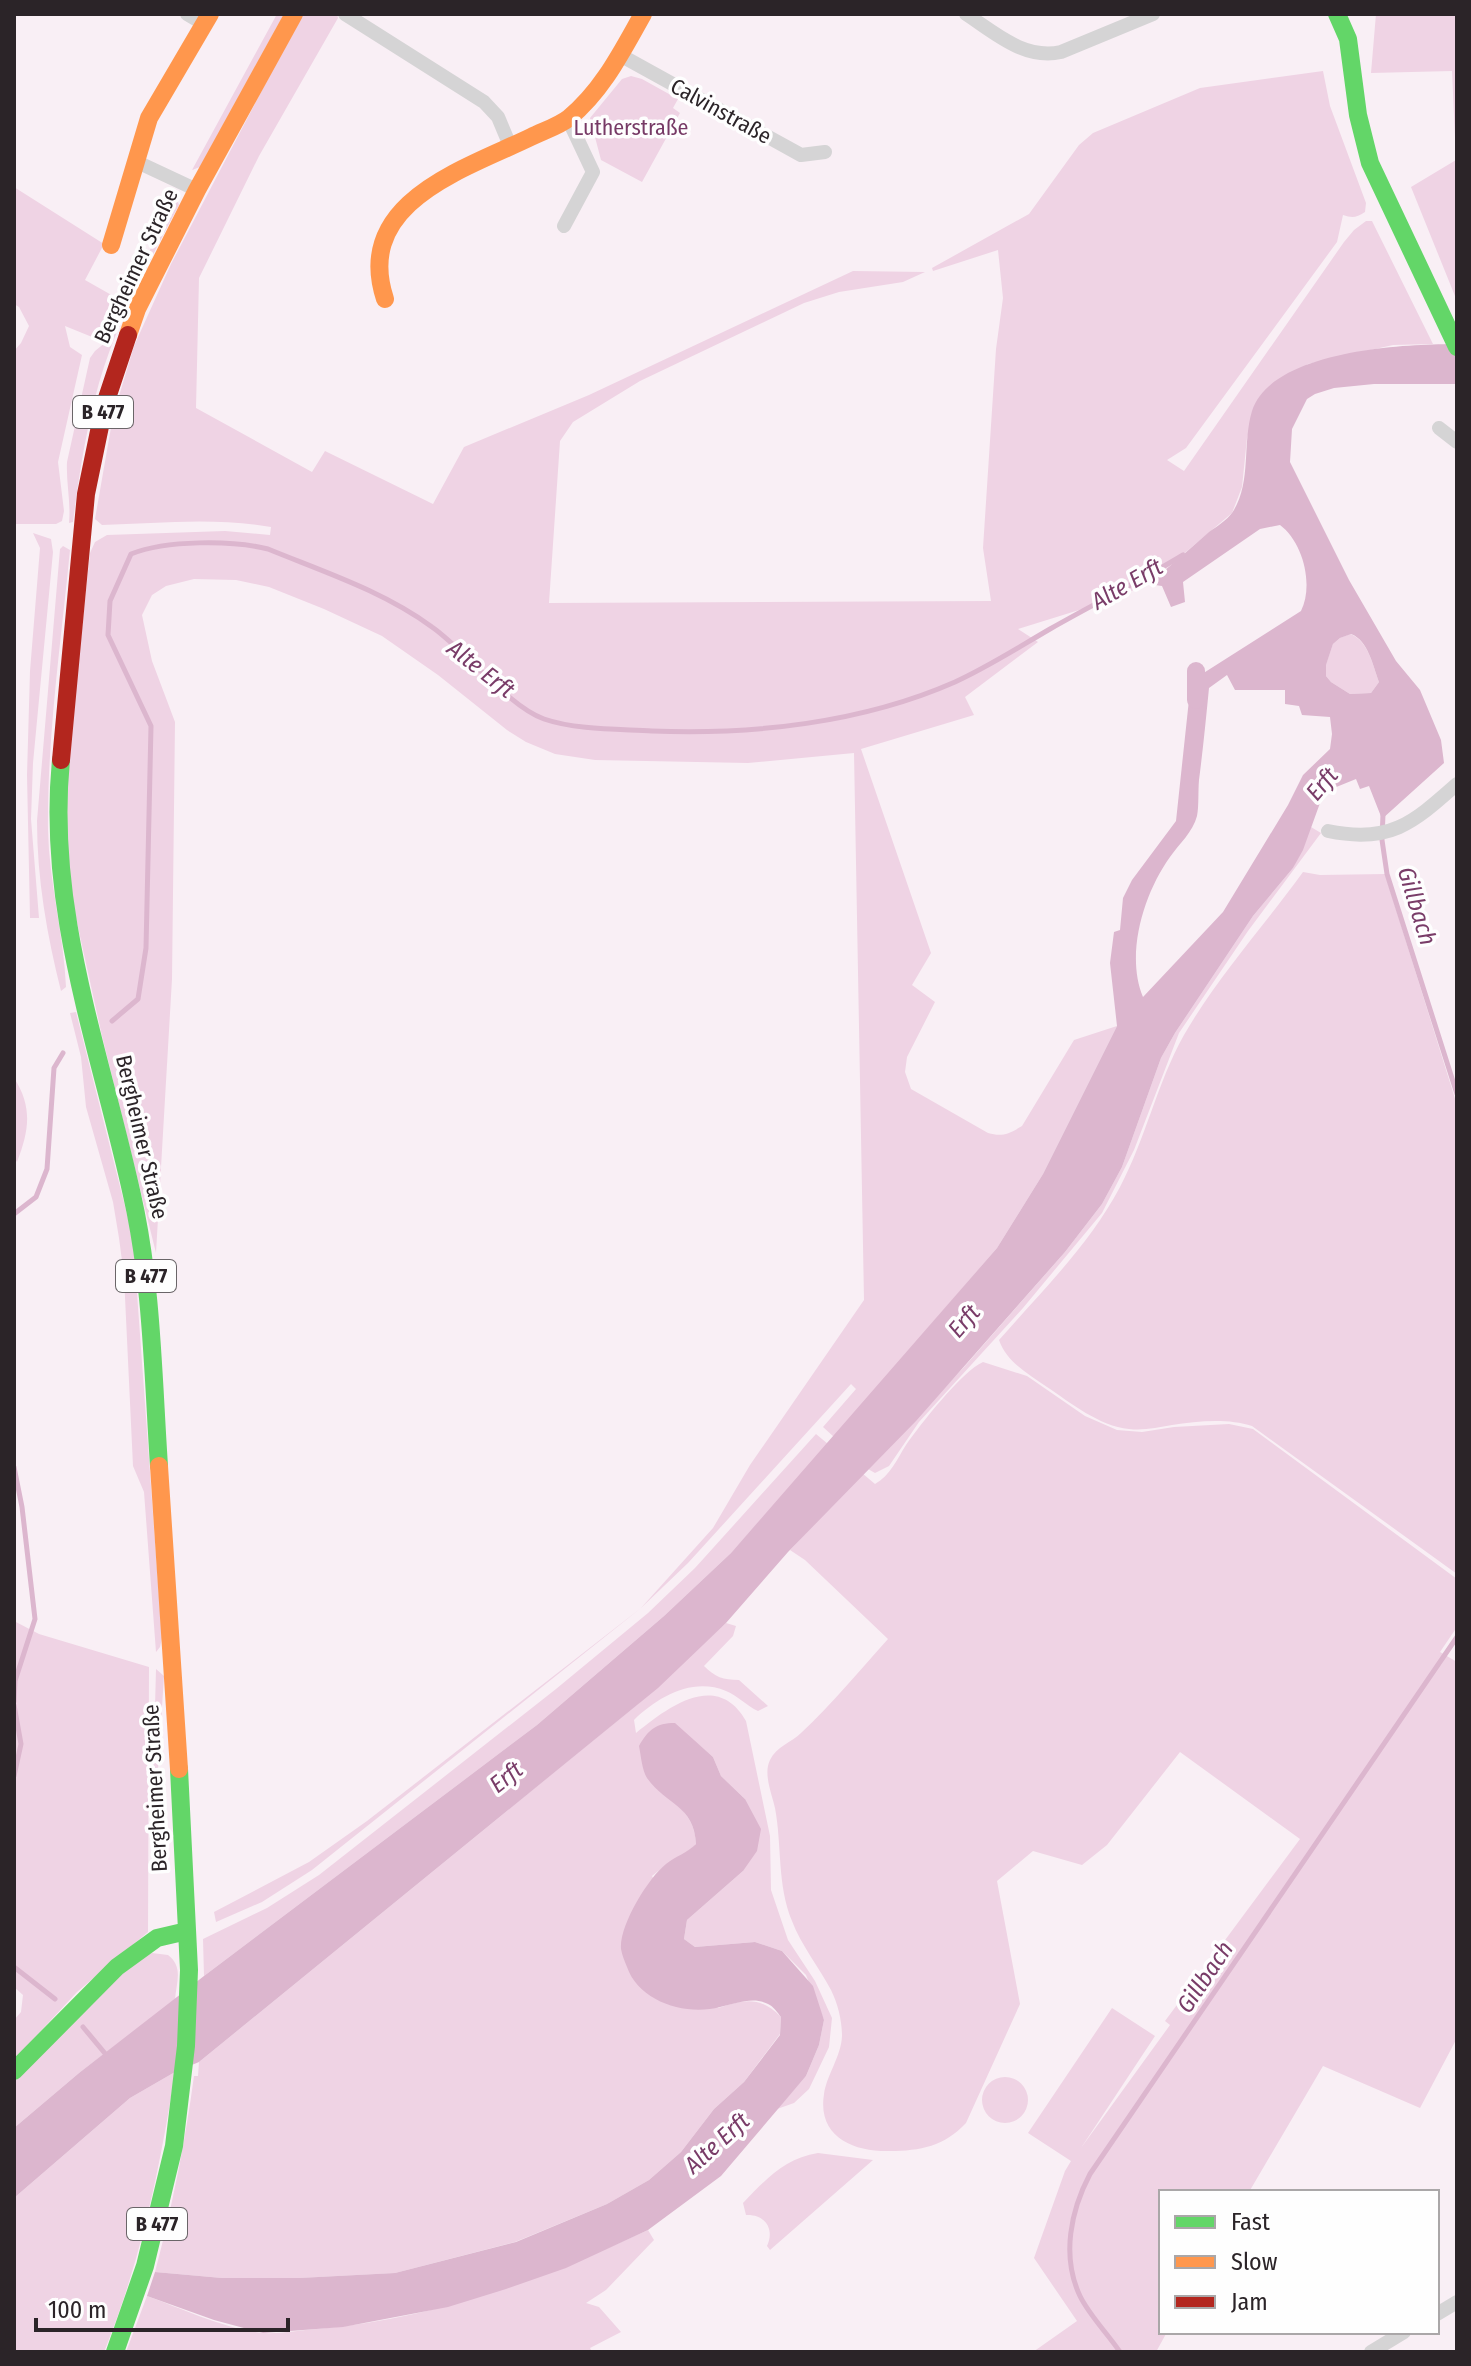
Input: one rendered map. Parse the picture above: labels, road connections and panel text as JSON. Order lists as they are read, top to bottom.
{
  "streets": {
    "main road": ["Bergheimer Straße", "B 477"],
    "street": ["Calvinstraße"]
  },
  "water": ["Alte Erft", "Erft", "Gillbach"],
  "parks": ["Lutherstraße"],
  "legend": ["Fast", "Slow", "Jam"],
  "scale_bar": "100 m"
}
